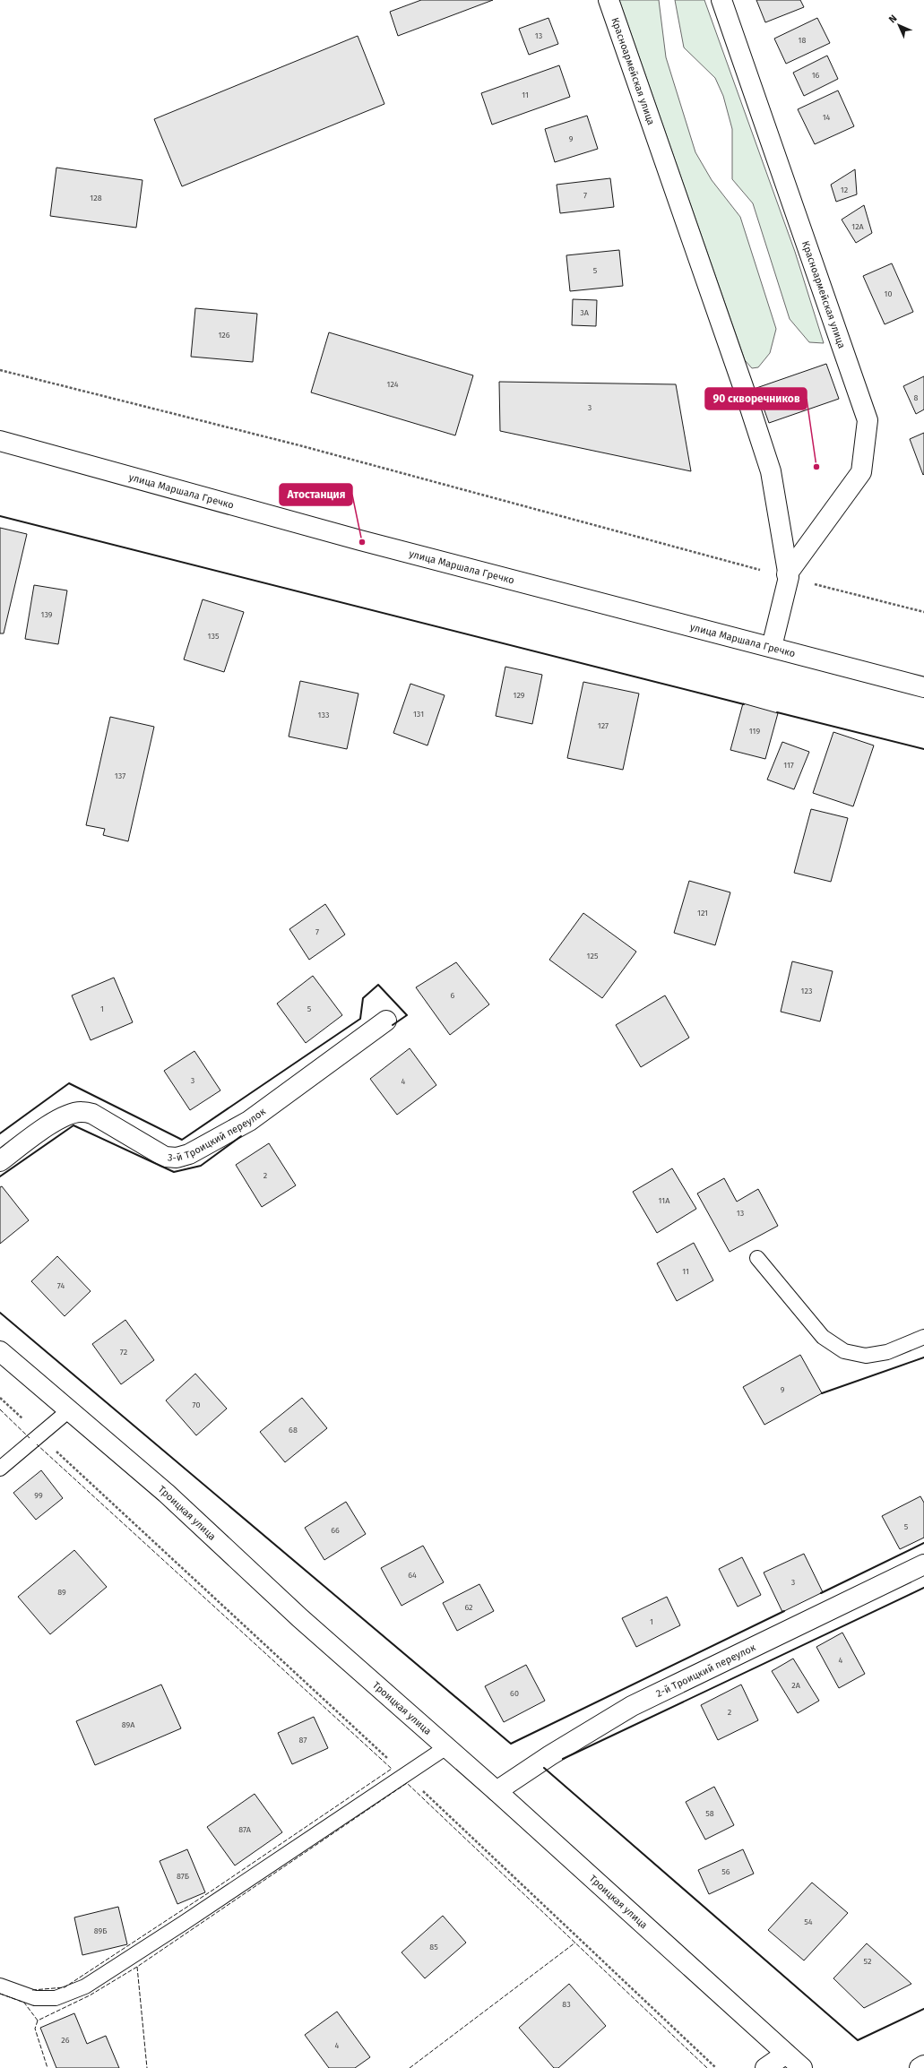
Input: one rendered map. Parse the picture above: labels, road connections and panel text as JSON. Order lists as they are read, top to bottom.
{
  "streets": {
    "street": [
      "Красноармейская улица",
      "улица Маршала Гречко",
      "3-й Троицкий переулок",
      "Троицкая улица",
      "2-й Троицкий переулок"
    ]
  },
  "crossings": [
    ["Красноармейская улица", "улица Маршала Гречко"],
    ["Троицкая улица", "2-й Троицкий переулок"]
  ],
  "places": ["90 скворечников", "Атостанция"],
  "house_numbers": [
    "13",
    "18",
    "16",
    "11",
    "14",
    "9",
    "12",
    "7",
    "128",
    "12А",
    "5",
    "10",
    "3А",
    "126",
    "124",
    "8",
    "3",
    "139",
    "135",
    "129",
    "131",
    "133",
    "127",
    "119",
    "117",
    "137",
    "121",
    "7",
    "125",
    "123",
    "6",
    "1",
    "5",
    "3",
    "4",
    "2",
    "11А",
    "13",
    "11",
    "74",
    "72",
    "9",
    "70",
    "68",
    "99",
    "5",
    "66",
    "64",
    "3",
    "89",
    "62",
    "1",
    "4",
    "2А",
    "60",
    "2",
    "89А",
    "87",
    "58",
    "87А",
    "56",
    "87Б",
    "54",
    "89Б",
    "85",
    "52",
    "83",
    "26",
    "4"
  ],
  "north": "top left"
}
